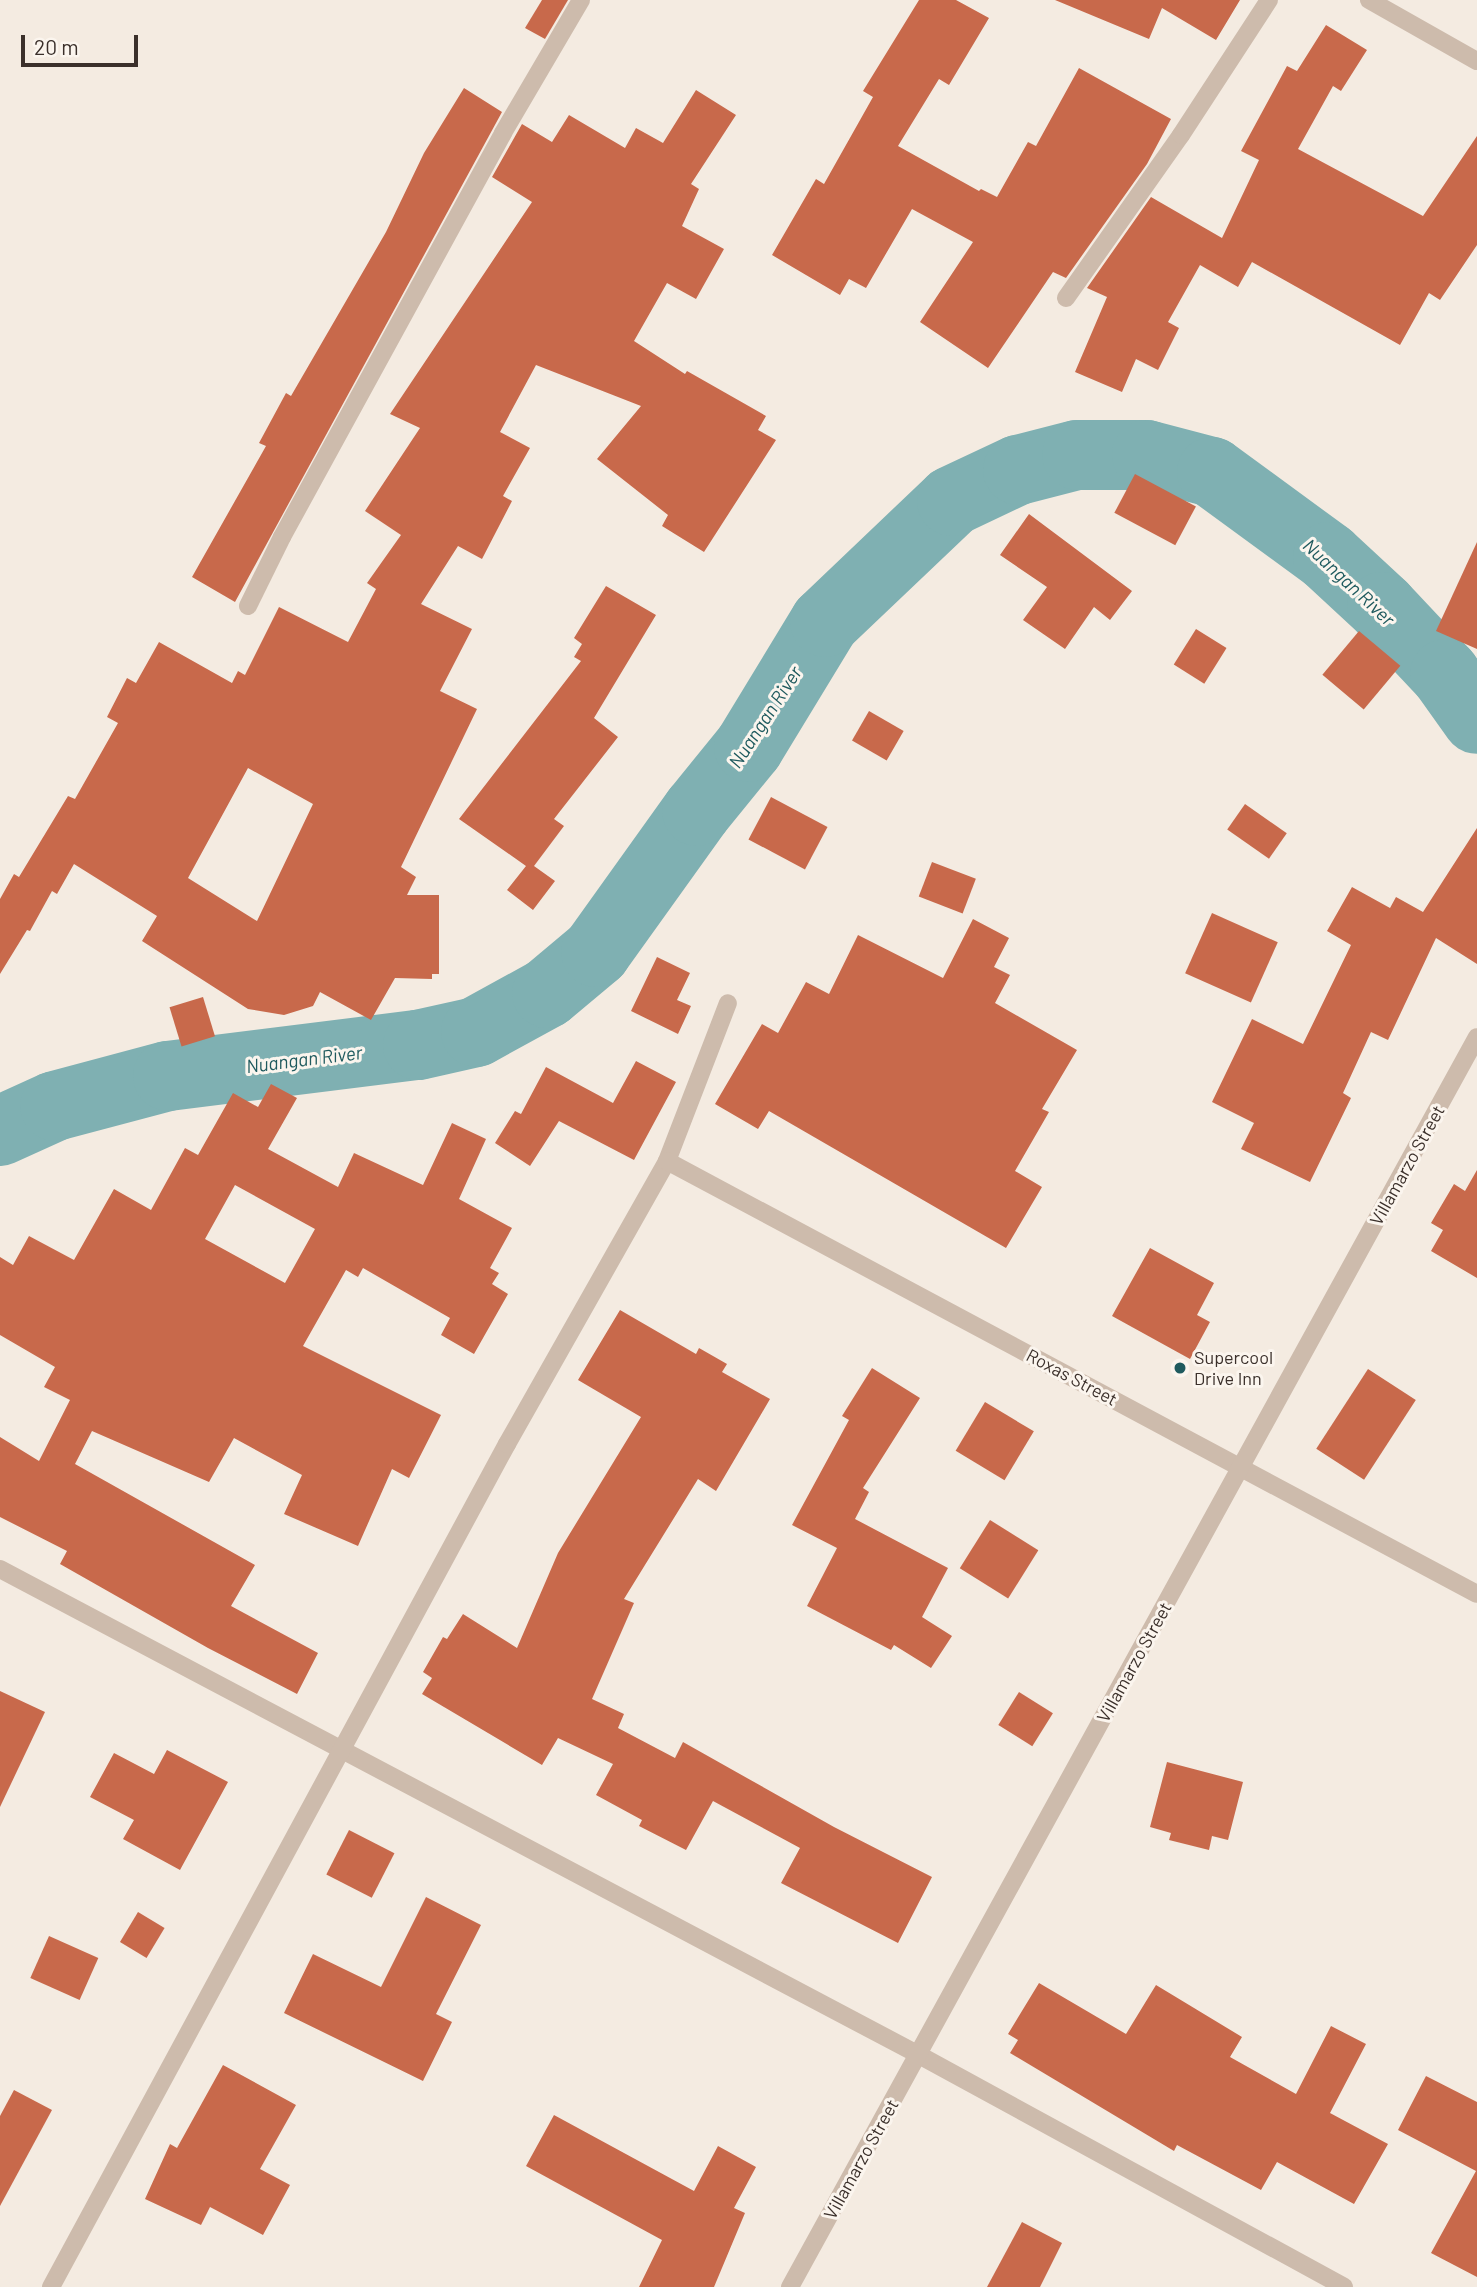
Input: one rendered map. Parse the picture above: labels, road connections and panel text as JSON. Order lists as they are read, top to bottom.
{
  "streets": {
    "street": ["Villamarzo Street", "Roxas Street"]
  },
  "crossings": [
    ["Villamarzo Street", "Roxas Street"]
  ],
  "water": ["Nuangan River"],
  "places": ["Supercool Drive Inn"],
  "scale_bar": "20 m"
}
